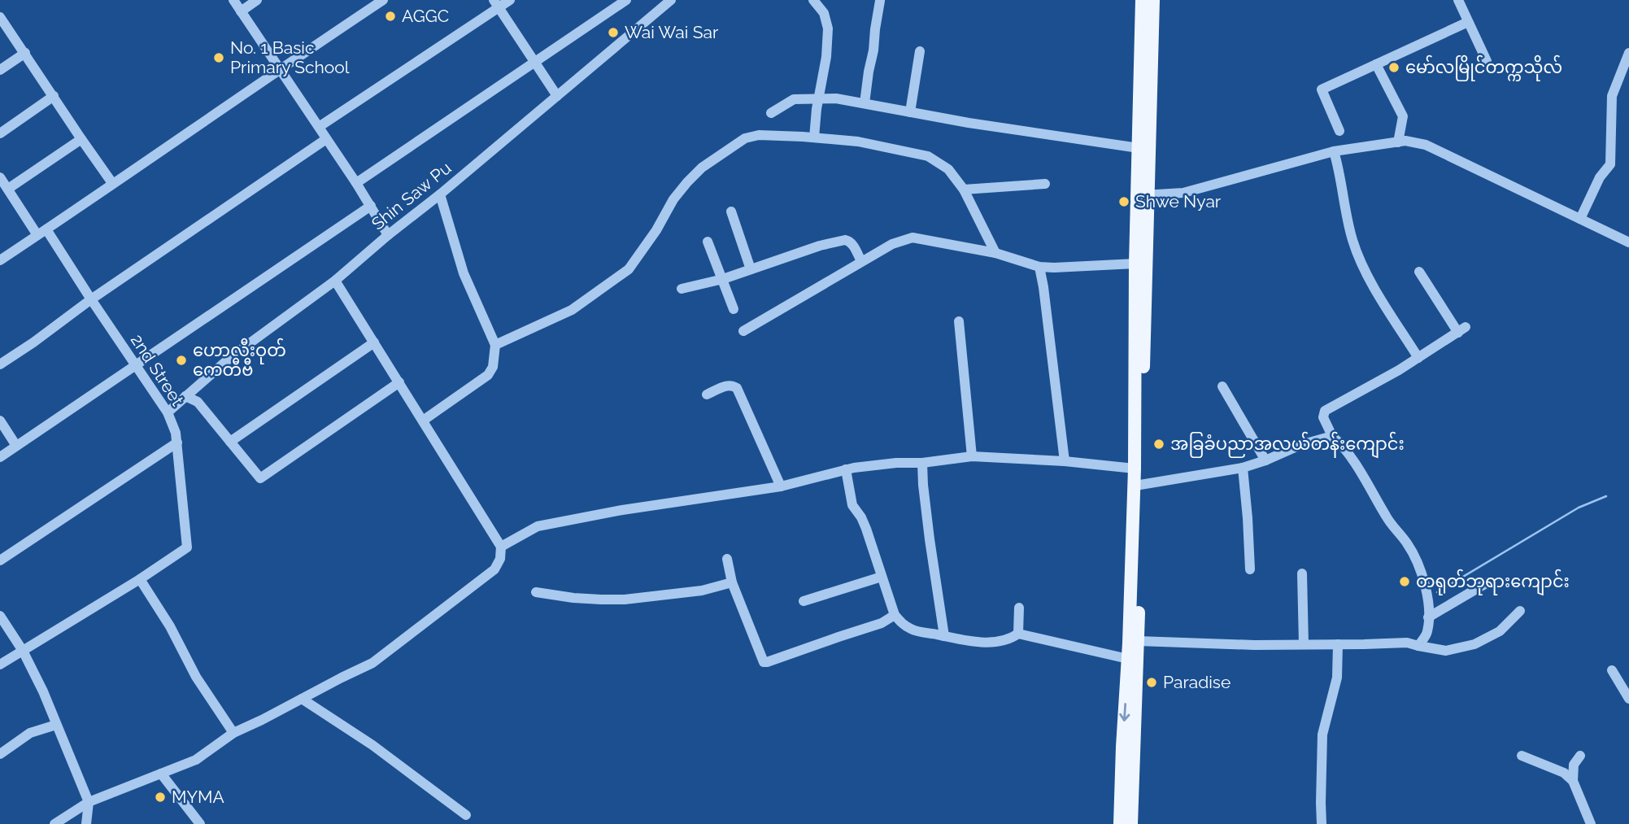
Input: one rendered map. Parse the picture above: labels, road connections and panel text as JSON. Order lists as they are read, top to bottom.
{
  "streets": {
    "street": ["Shin Saw Pu", "2nd Street"]
  },
  "crossings": [
    ["Shin Saw Pu", "2nd Street"]
  ],
  "places": [
    "AGGC",
    "Wai Wai Sar",
    "No. 1 Basic Primary School",
    "မော်လမြိုင်တက္ကသိုလ်",
    "Shwe Nyar",
    "ဟောလီးဝုတ် ကေတီဗီ",
    "အခြခံပညာအလယ်တန်းကျောင်း",
    "တရုတ်ဘုရားကျောင်း",
    "Paradise",
    "MYMA"
  ]
}
